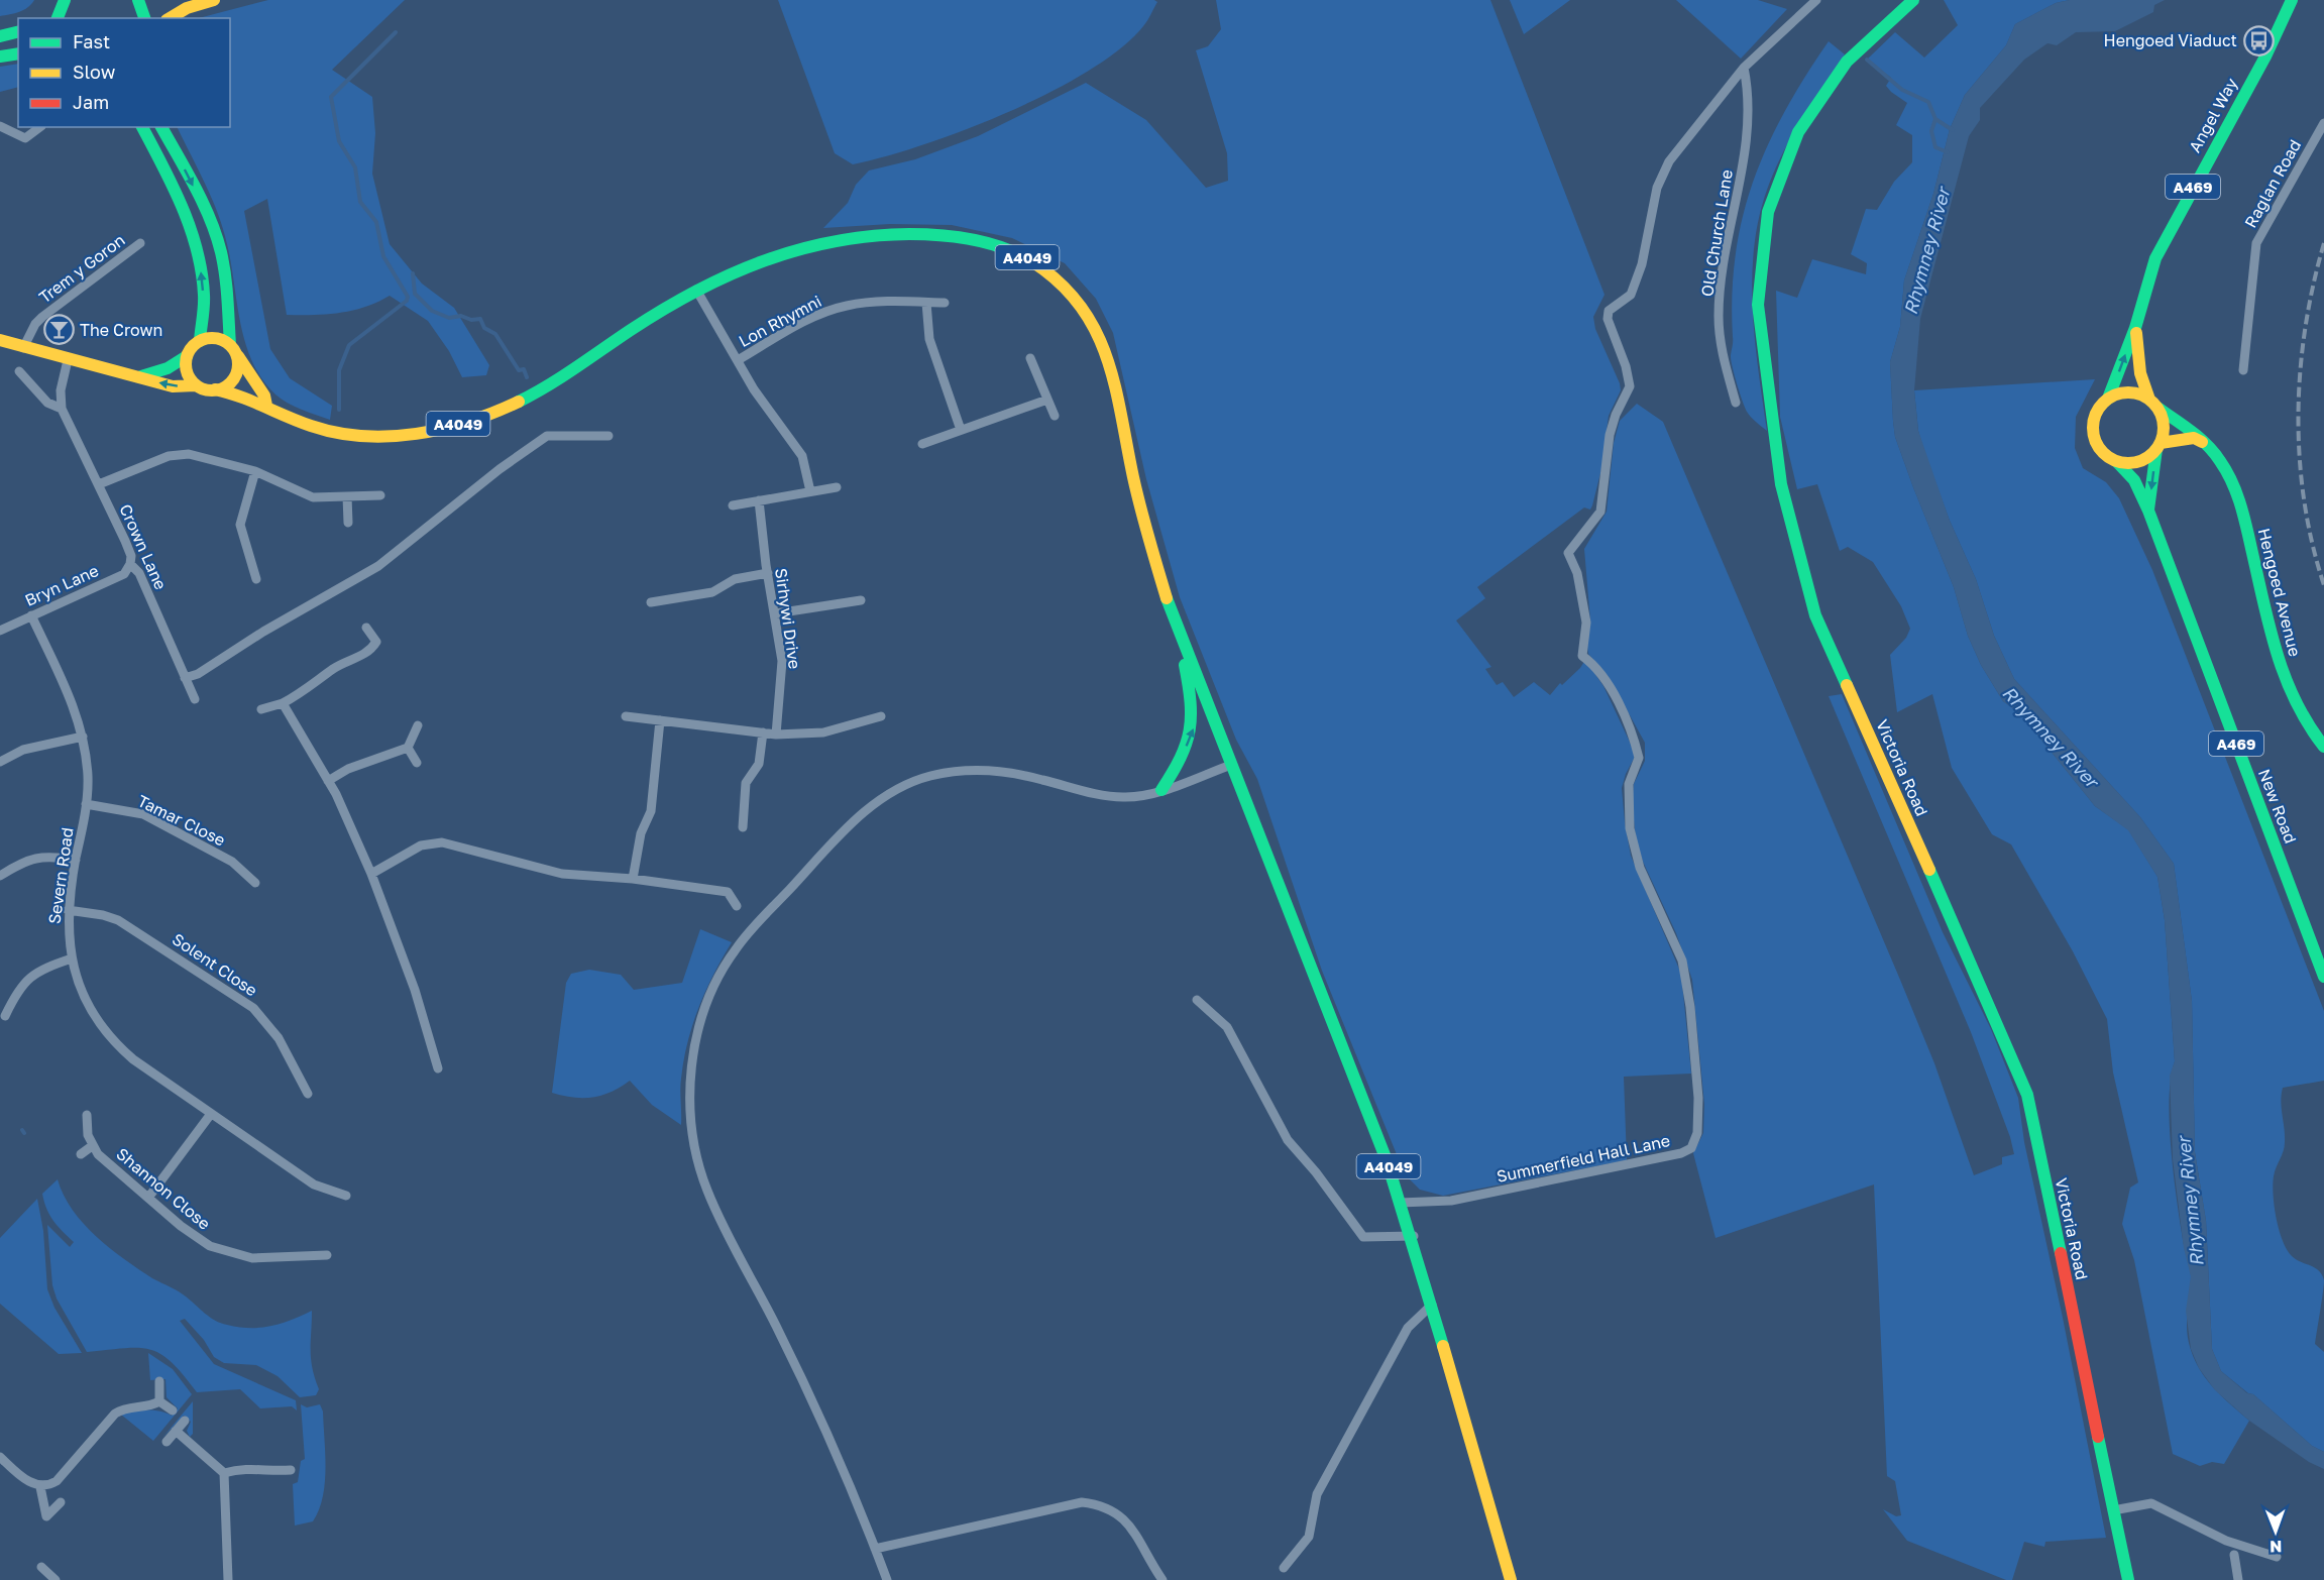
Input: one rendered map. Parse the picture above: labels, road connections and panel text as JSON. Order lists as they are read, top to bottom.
{
  "streets": {
    "main road": [
      "Angel Way",
      "A469",
      "A4049",
      "Hengoed Avenue",
      "Victoria Road",
      "New Road"
    ],
    "street": [
      "Raglan Road",
      "Old Church Lane",
      "Trem y Goron",
      "Lon Rhymni",
      "Crown Lane",
      "Bryn Lane",
      "Sirhywi Drive",
      "Tamar Close",
      "Severn Road",
      "Solent Close",
      "Summerfield Hall Lane",
      "Shannon Close"
    ]
  },
  "crossings": [
    ["Angel Way", "A469"],
    ["Angel Way", "Hengoed Avenue"],
    ["Angel Way", "New Road"],
    ["Old Church Lane", "Summerfield Hall Lane"],
    ["A4049", "Summerfield Hall Lane"],
    ["Crown Lane", "Bryn Lane"],
    ["Bryn Lane", "Severn Road"],
    ["Hengoed Avenue", "New Road"],
    ["Tamar Close", "Severn Road"],
    ["Severn Road", "Solent Close"]
  ],
  "water": ["Rhymney River"],
  "places": {
    "bus stop": ["Hengoed Viaduct"],
    "bar": ["The Crown"]
  },
  "legend": ["Fast", "Slow", "Jam"],
  "north": "bottom"
}
